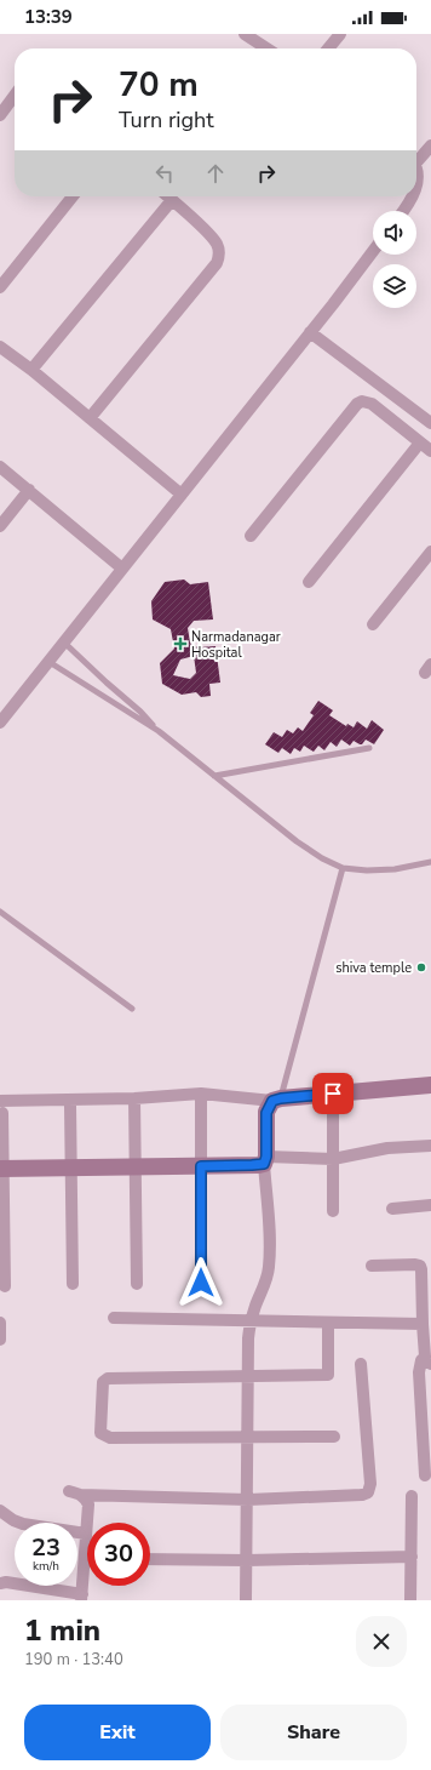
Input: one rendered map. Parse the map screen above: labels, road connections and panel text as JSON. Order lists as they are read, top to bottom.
{
  "places": {
    "health": ["Narmadanagar Hospital"],
    "other": ["shiva temple"]
  },
  "page": {
    "status": "13:39",
    "turn": ["70 m", "Turn right"],
    "speed": "23 km/h",
    "limit": "30",
    "heading": ["1 min", "190 m · 13:40"],
    "buttons": ["Exit", "Share"]
  }
}
